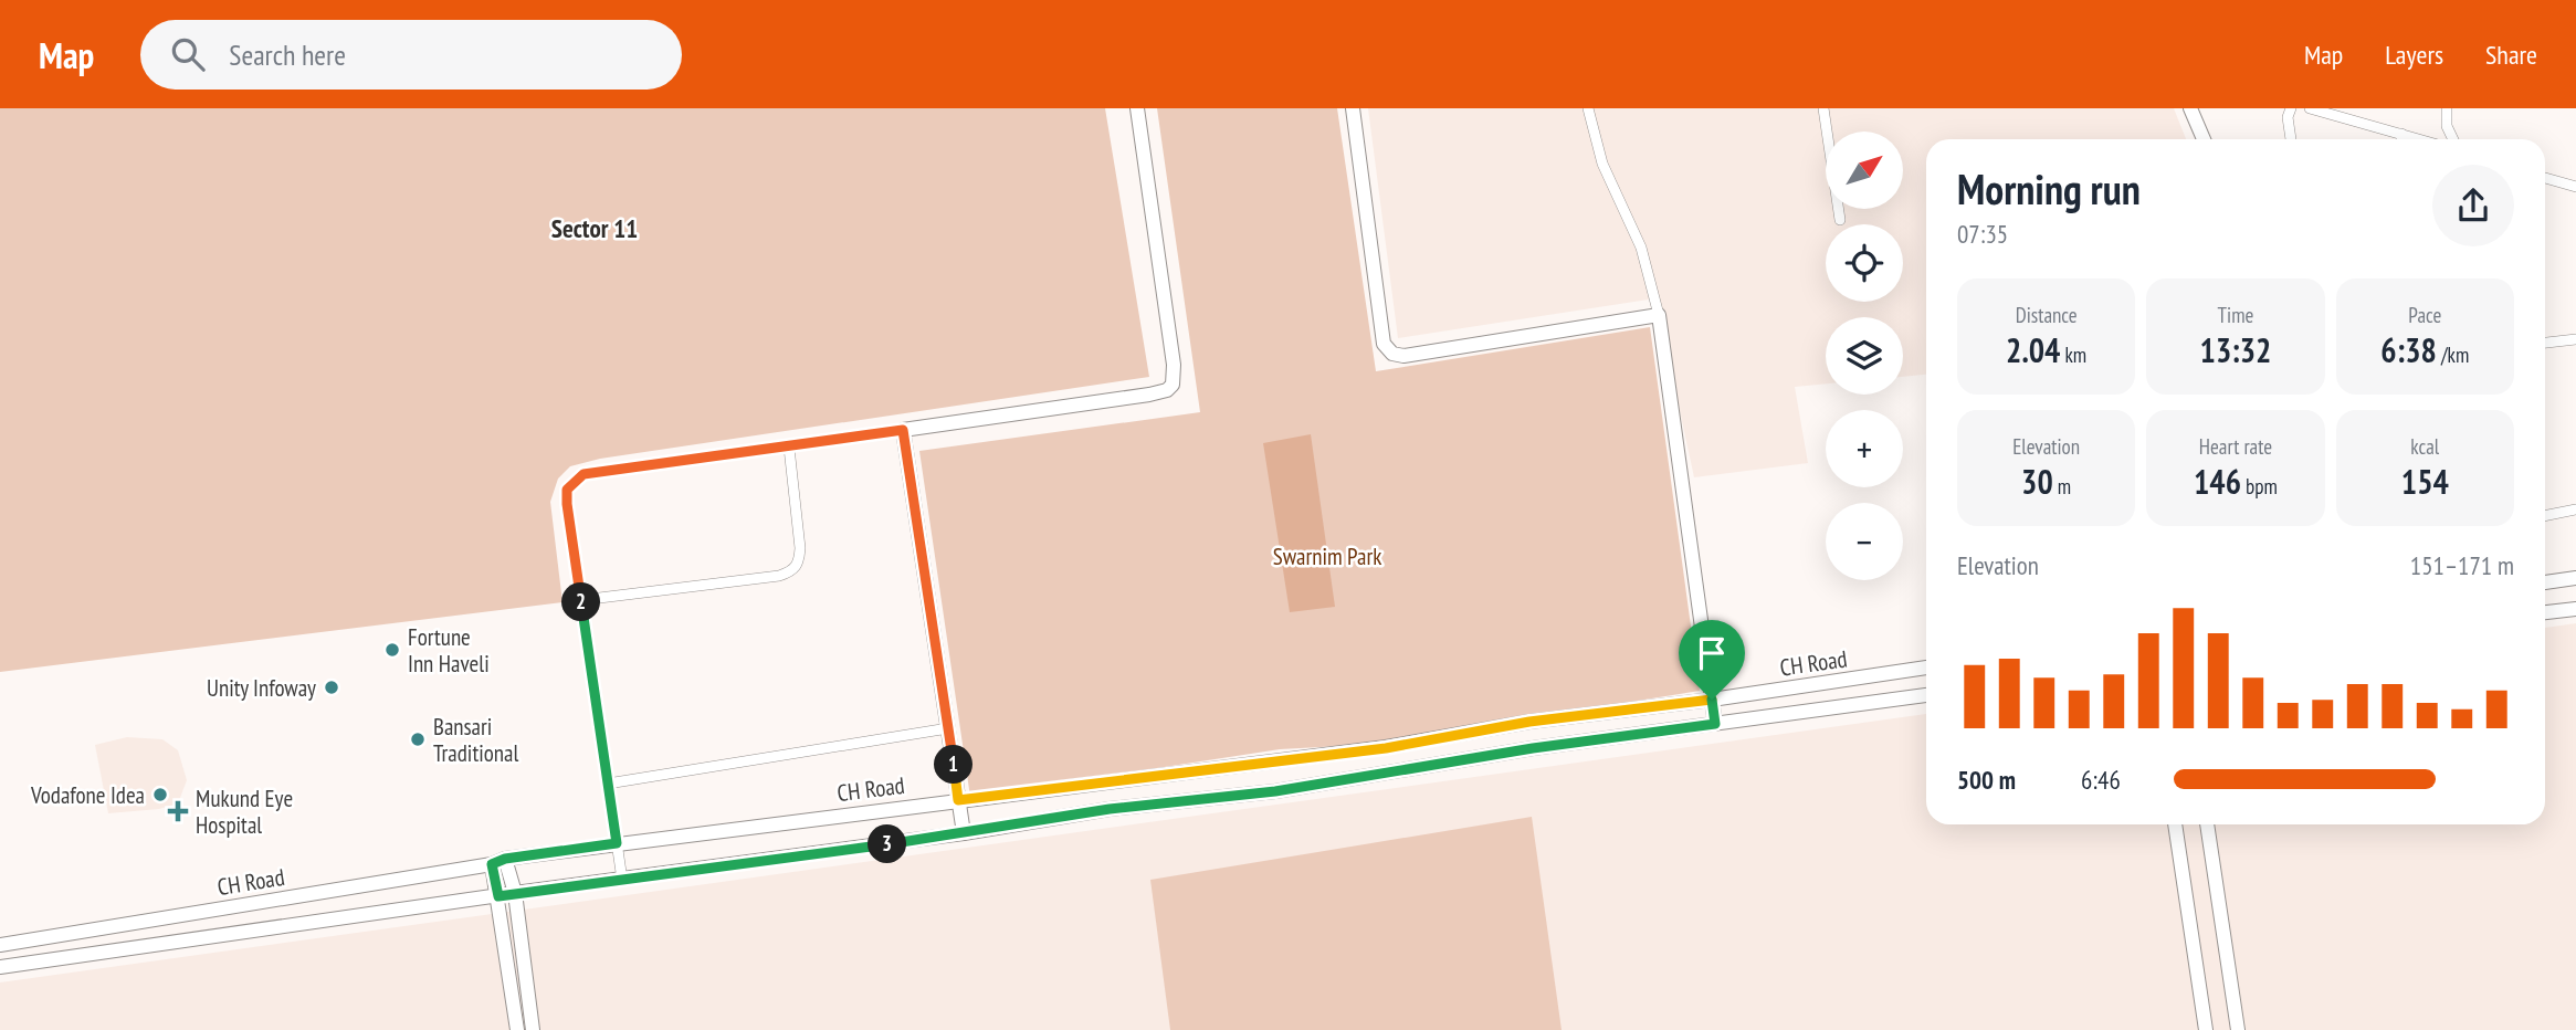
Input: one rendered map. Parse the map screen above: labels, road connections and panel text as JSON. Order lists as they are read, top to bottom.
{
  "streets": {
    "street": ["CH Road"]
  },
  "districts": ["Sector 11"],
  "parks": ["Swarnim Park"],
  "places": {
    "other": [
      "Fortune Inn Haveli",
      "Unity Infoway",
      "Bansari Traditional",
      "Vodafone Idea"
    ],
    "health": ["Mukund Eye Hospital"]
  },
  "north": "top right",
  "page": {
    "header": "Map",
    "search": "Search here",
    "nav": ["Map", "Layers", "Share"],
    "map_buttons": ["+", "−"],
    "heading": ["Morning run", "07:35"],
    "stats": [
      ["Distance", "2.04 km"],
      ["Time", "13:32"],
      ["Pace", "6:38 /km"],
      ["Elevation", "30 m"],
      ["Heart rate", "146 bpm"],
      ["kcal", "154"]
    ],
    "chart": ["Elevation", "151–171 m"],
    "pins": ["2", "1", "3"],
    "list": [
      {
        "name": "500 m",
        "note": "6:46"
      }
    ]
  }
}
